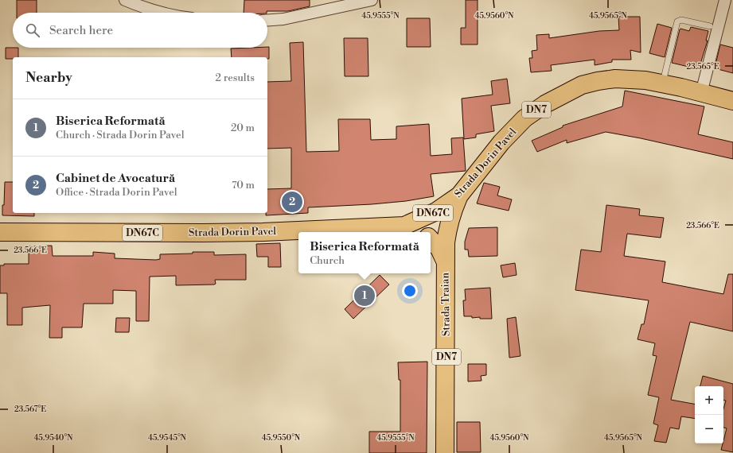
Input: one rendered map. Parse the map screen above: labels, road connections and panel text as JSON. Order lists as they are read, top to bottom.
{
  "streets": {
    "main road": [
      "DN7",
      "Strada Dorin Pavel",
      "DN67C",
      "Strada Traian"
    ]
  },
  "crossings": [
    ["Strada Dorin Pavel", "DN67C"],
    ["Strada Dorin Pavel", "Strada Traian"]
  ],
  "page": {
    "search": "Search here",
    "heading": ["Nearby", "2 results"],
    "list": [
      {
        "mark": "1",
        "name": "Biserica Reformată",
        "note": "Church · Strada Dorin Pavel",
        "value": "20 m"
      },
      {
        "mark": "2",
        "name": "Cabinet de Avocatură",
        "note": "Office · Strada Dorin Pavel",
        "value": "70 m"
      }
    ],
    "pins": ["2", "1"],
    "popup": ["Biserica Reformată", "Church"],
    "map_buttons": ["+", "−"]
  },
  "coordinates": [
    "45.9555°N",
    "45.9560°N",
    "45.9565°N",
    "23.565°E",
    "23.566°E",
    "23.567°E",
    "45.9540°N",
    "45.9545°N",
    "45.9550°N"
  ]
}
